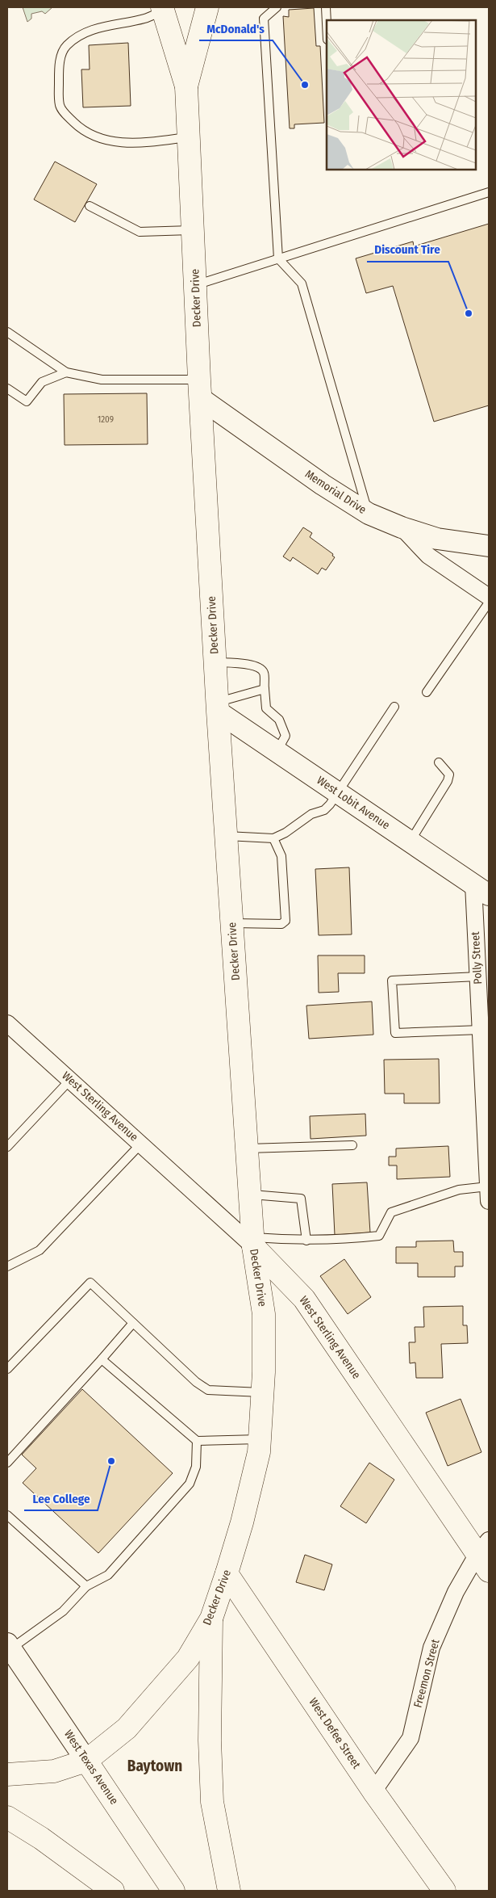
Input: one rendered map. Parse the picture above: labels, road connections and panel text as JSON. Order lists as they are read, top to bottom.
{
  "streets": {
    "main road": [
      "Decker Drive",
      "West Sterling Avenue",
      "West Defee Street",
      "West Texas Avenue"
    ],
    "street": [
      "Memorial Drive",
      "West Lobit Avenue",
      "Polly Street",
      "Freemon Street"
    ]
  },
  "crossings": [
    ["Decker Drive", "Memorial Drive"],
    ["Decker Drive", "West Lobit Avenue"],
    ["Decker Drive", "West Sterling Avenue"],
    ["Decker Drive", "West Defee Street"],
    ["Decker Drive", "West Texas Avenue"],
    ["West Lobit Avenue", "Polly Street"],
    ["West Sterling Avenue", "Freemon Street"],
    ["Freemon Street", "West Defee Street"]
  ],
  "districts": ["Baytown"],
  "places": ["McDonald's", "Discount Tire", "Lee College"],
  "house_numbers": ["1209"]
}
